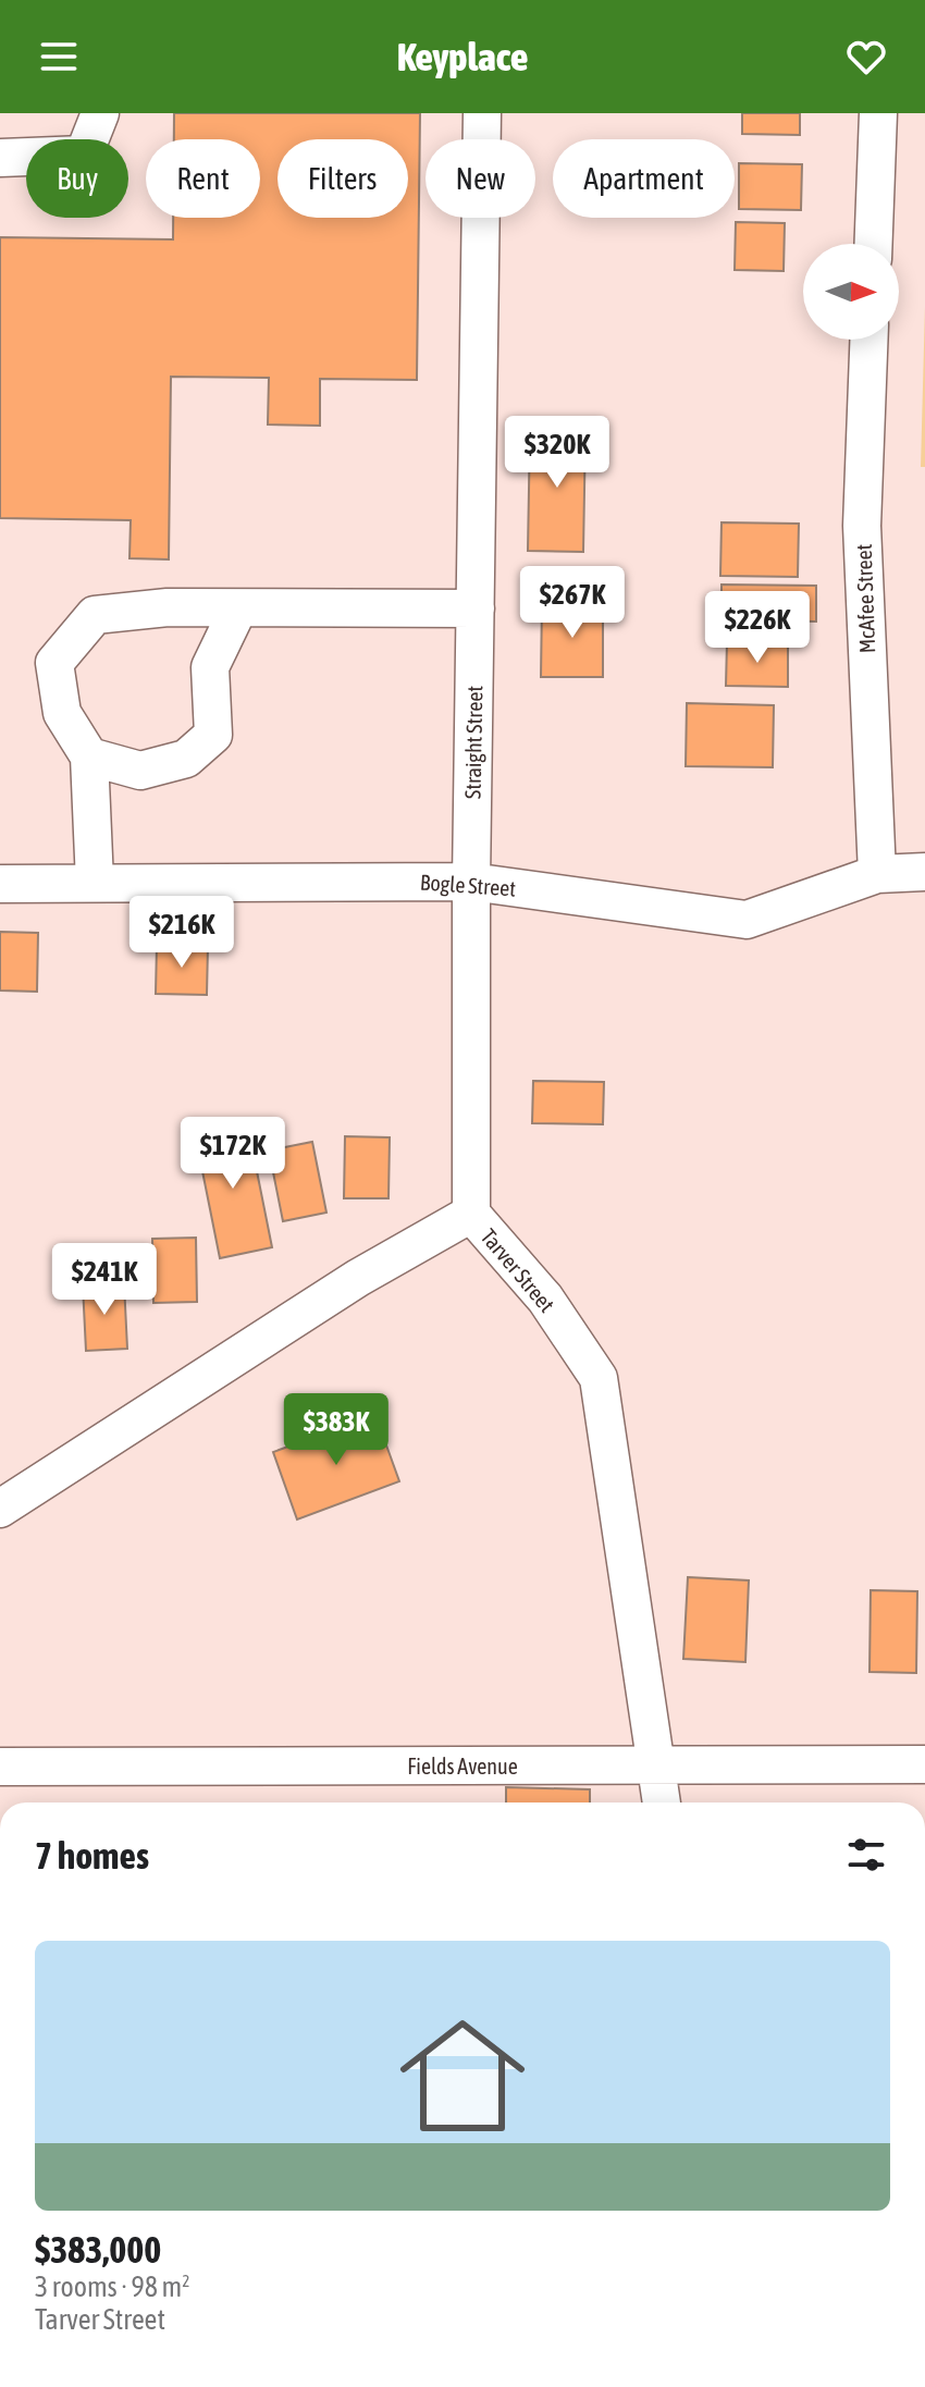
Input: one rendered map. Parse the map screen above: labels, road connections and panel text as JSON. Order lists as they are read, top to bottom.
{
  "streets": {
    "street": [
      "McAfee Street",
      "Straight Street",
      "Bogle Street",
      "Tarver Street",
      "Fields Avenue"
    ]
  },
  "crossings": [
    ["McAfee Street", "Bogle Street"],
    ["Straight Street", "Bogle Street"],
    ["Straight Street", "Tarver Street"],
    ["Tarver Street", "Fields Avenue"]
  ],
  "north": "right",
  "page": {
    "header": "Keyplace",
    "chip": [
      "Buy",
      "Rent",
      "Filters",
      "New",
      "Apartment"
    ],
    "price": [
      "$320K",
      "$267K",
      "$226K",
      "$216K",
      "$172K",
      "$241K",
      "$383K"
    ],
    "heading": "7 homes",
    "list": [
      {
        "name": "$383,000",
        "note": "3 rooms · 98 m² · Tarver Street"
      }
    ]
  }
}
